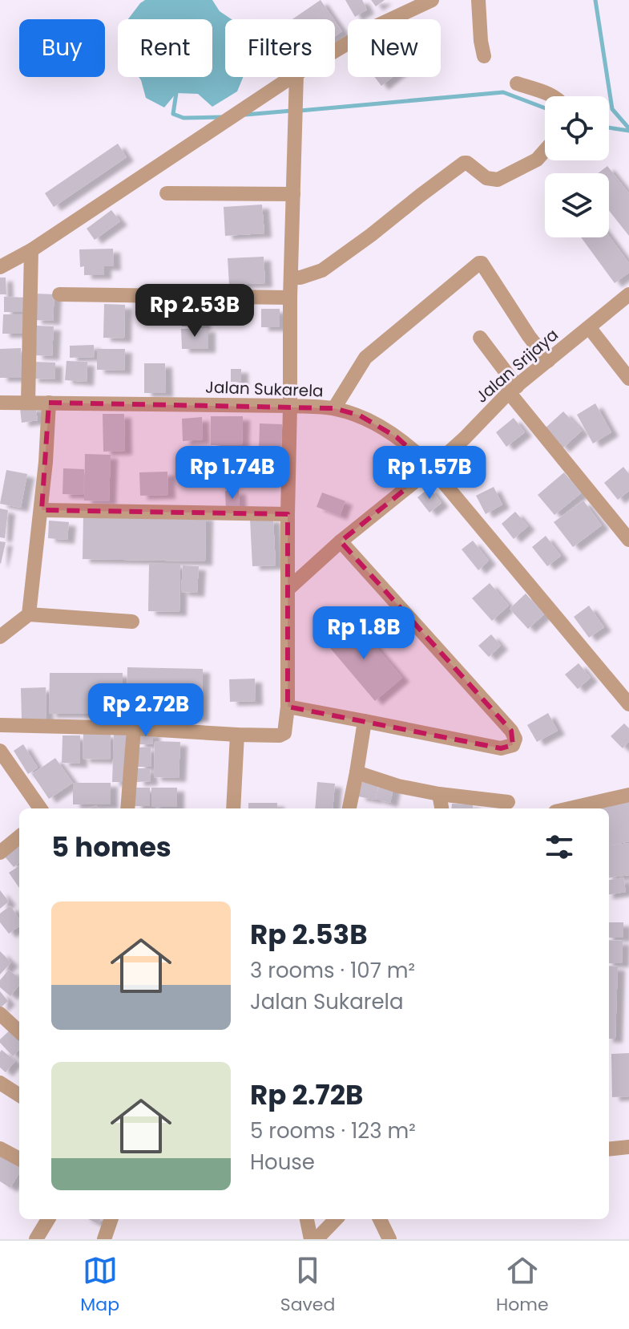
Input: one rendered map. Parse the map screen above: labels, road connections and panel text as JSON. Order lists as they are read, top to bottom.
{
  "streets": {
    "street": ["Jalan Srijaya", "Jalan Sukarela"]
  },
  "crossings": [
    ["Jalan Srijaya", "Jalan Sukarela"]
  ],
  "page": {
    "chip": [
      "Buy",
      "Rent",
      "Filters",
      "New"
    ],
    "price": [
      "Rp 2.53B",
      "Rp 1.74B",
      "Rp 1.57B",
      "Rp 1.8B",
      "Rp 2.72B"
    ],
    "heading": "5 homes",
    "list": [
      {
        "name": "Rp 2.53B",
        "note": "3 rooms · 107 m² · Jalan Sukarela"
      },
      {
        "name": "Rp 2.72B",
        "note": "5 rooms · 123 m² · House"
      }
    ],
    "tabs": ["Map", "Saved", "Home"]
  }
}
